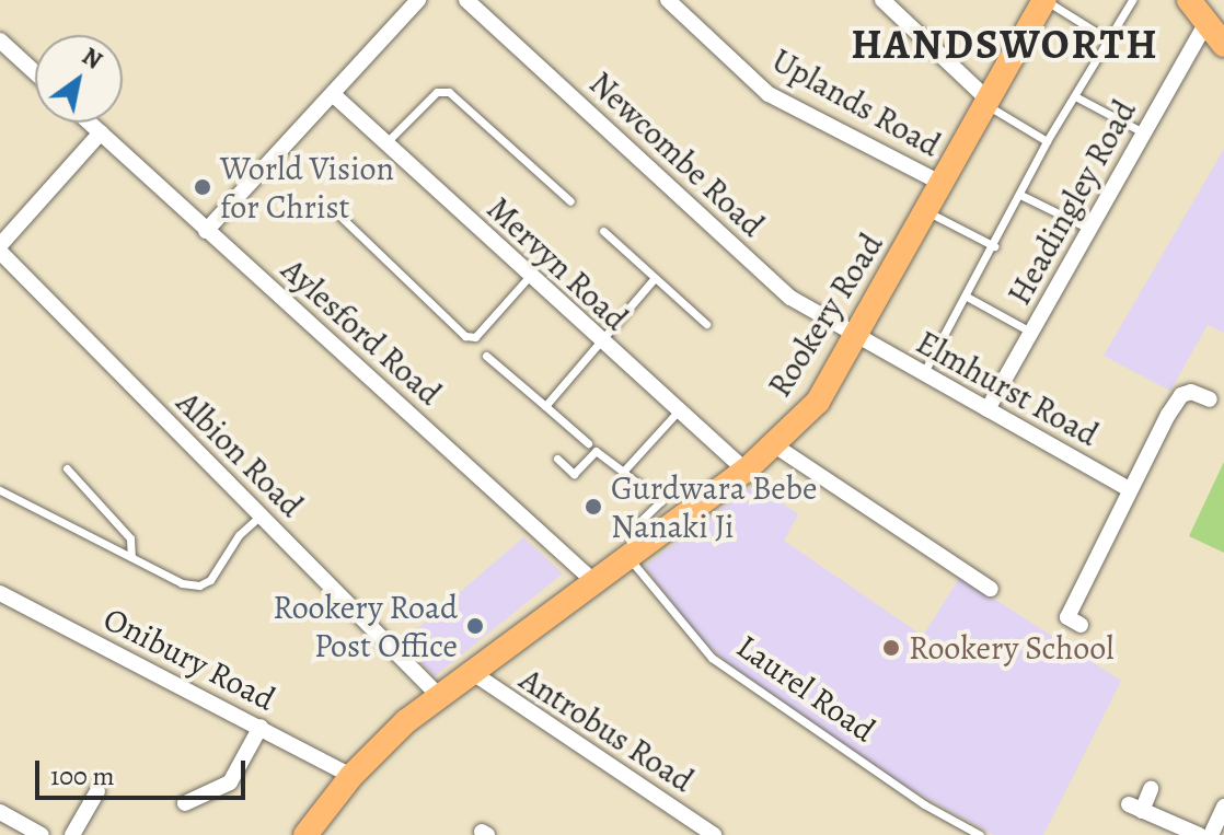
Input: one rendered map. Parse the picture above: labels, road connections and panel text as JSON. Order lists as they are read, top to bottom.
{
  "streets": {
    "main road": ["Rookery Road"],
    "street": [
      "Uplands Road",
      "Newcombe Road",
      "Headingley Road",
      "Mervyn Road",
      "Aylesford Road",
      "Elmhurst Road",
      "Albion Road",
      "Onibury Road",
      "Antrobus Road"
    ],
    "lane": ["Laurel Road"]
  },
  "crossings": [
    ["Uplands Road", "Rookery Road"],
    ["Newcombe Road", "Rookery Road"],
    ["Newcombe Road", "Elmhurst Road"],
    ["Headingley Road", "Elmhurst Road"],
    ["Mervyn Road", "Rookery Road"],
    ["Rookery Road", "Aylesford Road"],
    ["Rookery Road", "Elmhurst Road"],
    ["Rookery Road", "Albion Road"],
    ["Rookery Road", "Onibury Road"],
    ["Rookery Road", "Laurel Road"],
    ["Rookery Road", "Antrobus Road"]
  ],
  "districts": ["HANDSWORTH"],
  "places": [
    "World Vision for Christ",
    "Gurdwara Bebe Nanaki Ji",
    "Rookery Road Post Office",
    "Rookery School"
  ],
  "scale_bar": "100 m",
  "north": "top right"
}
